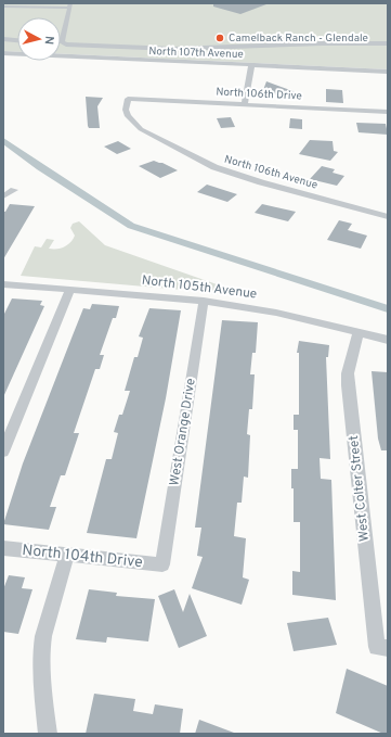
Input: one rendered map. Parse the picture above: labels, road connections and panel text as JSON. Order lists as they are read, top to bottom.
{
  "streets": {
    "street": [
      "North 107th Avenue",
      "North 106th Drive",
      "North 106th Avenue",
      "North 105th Avenue",
      "West Orange Drive",
      "West Colter Street",
      "North 104th Drive"
    ]
  },
  "crossings": [
    ["North 106th Drive", "North 106th Avenue"],
    ["North 105th Avenue", "West Orange Drive"],
    ["North 105th Avenue", "West Colter Street"],
    ["West Orange Drive", "North 104th Drive"]
  ],
  "places": ["Camelback Ranch - Glendale"],
  "north": "right"
}
